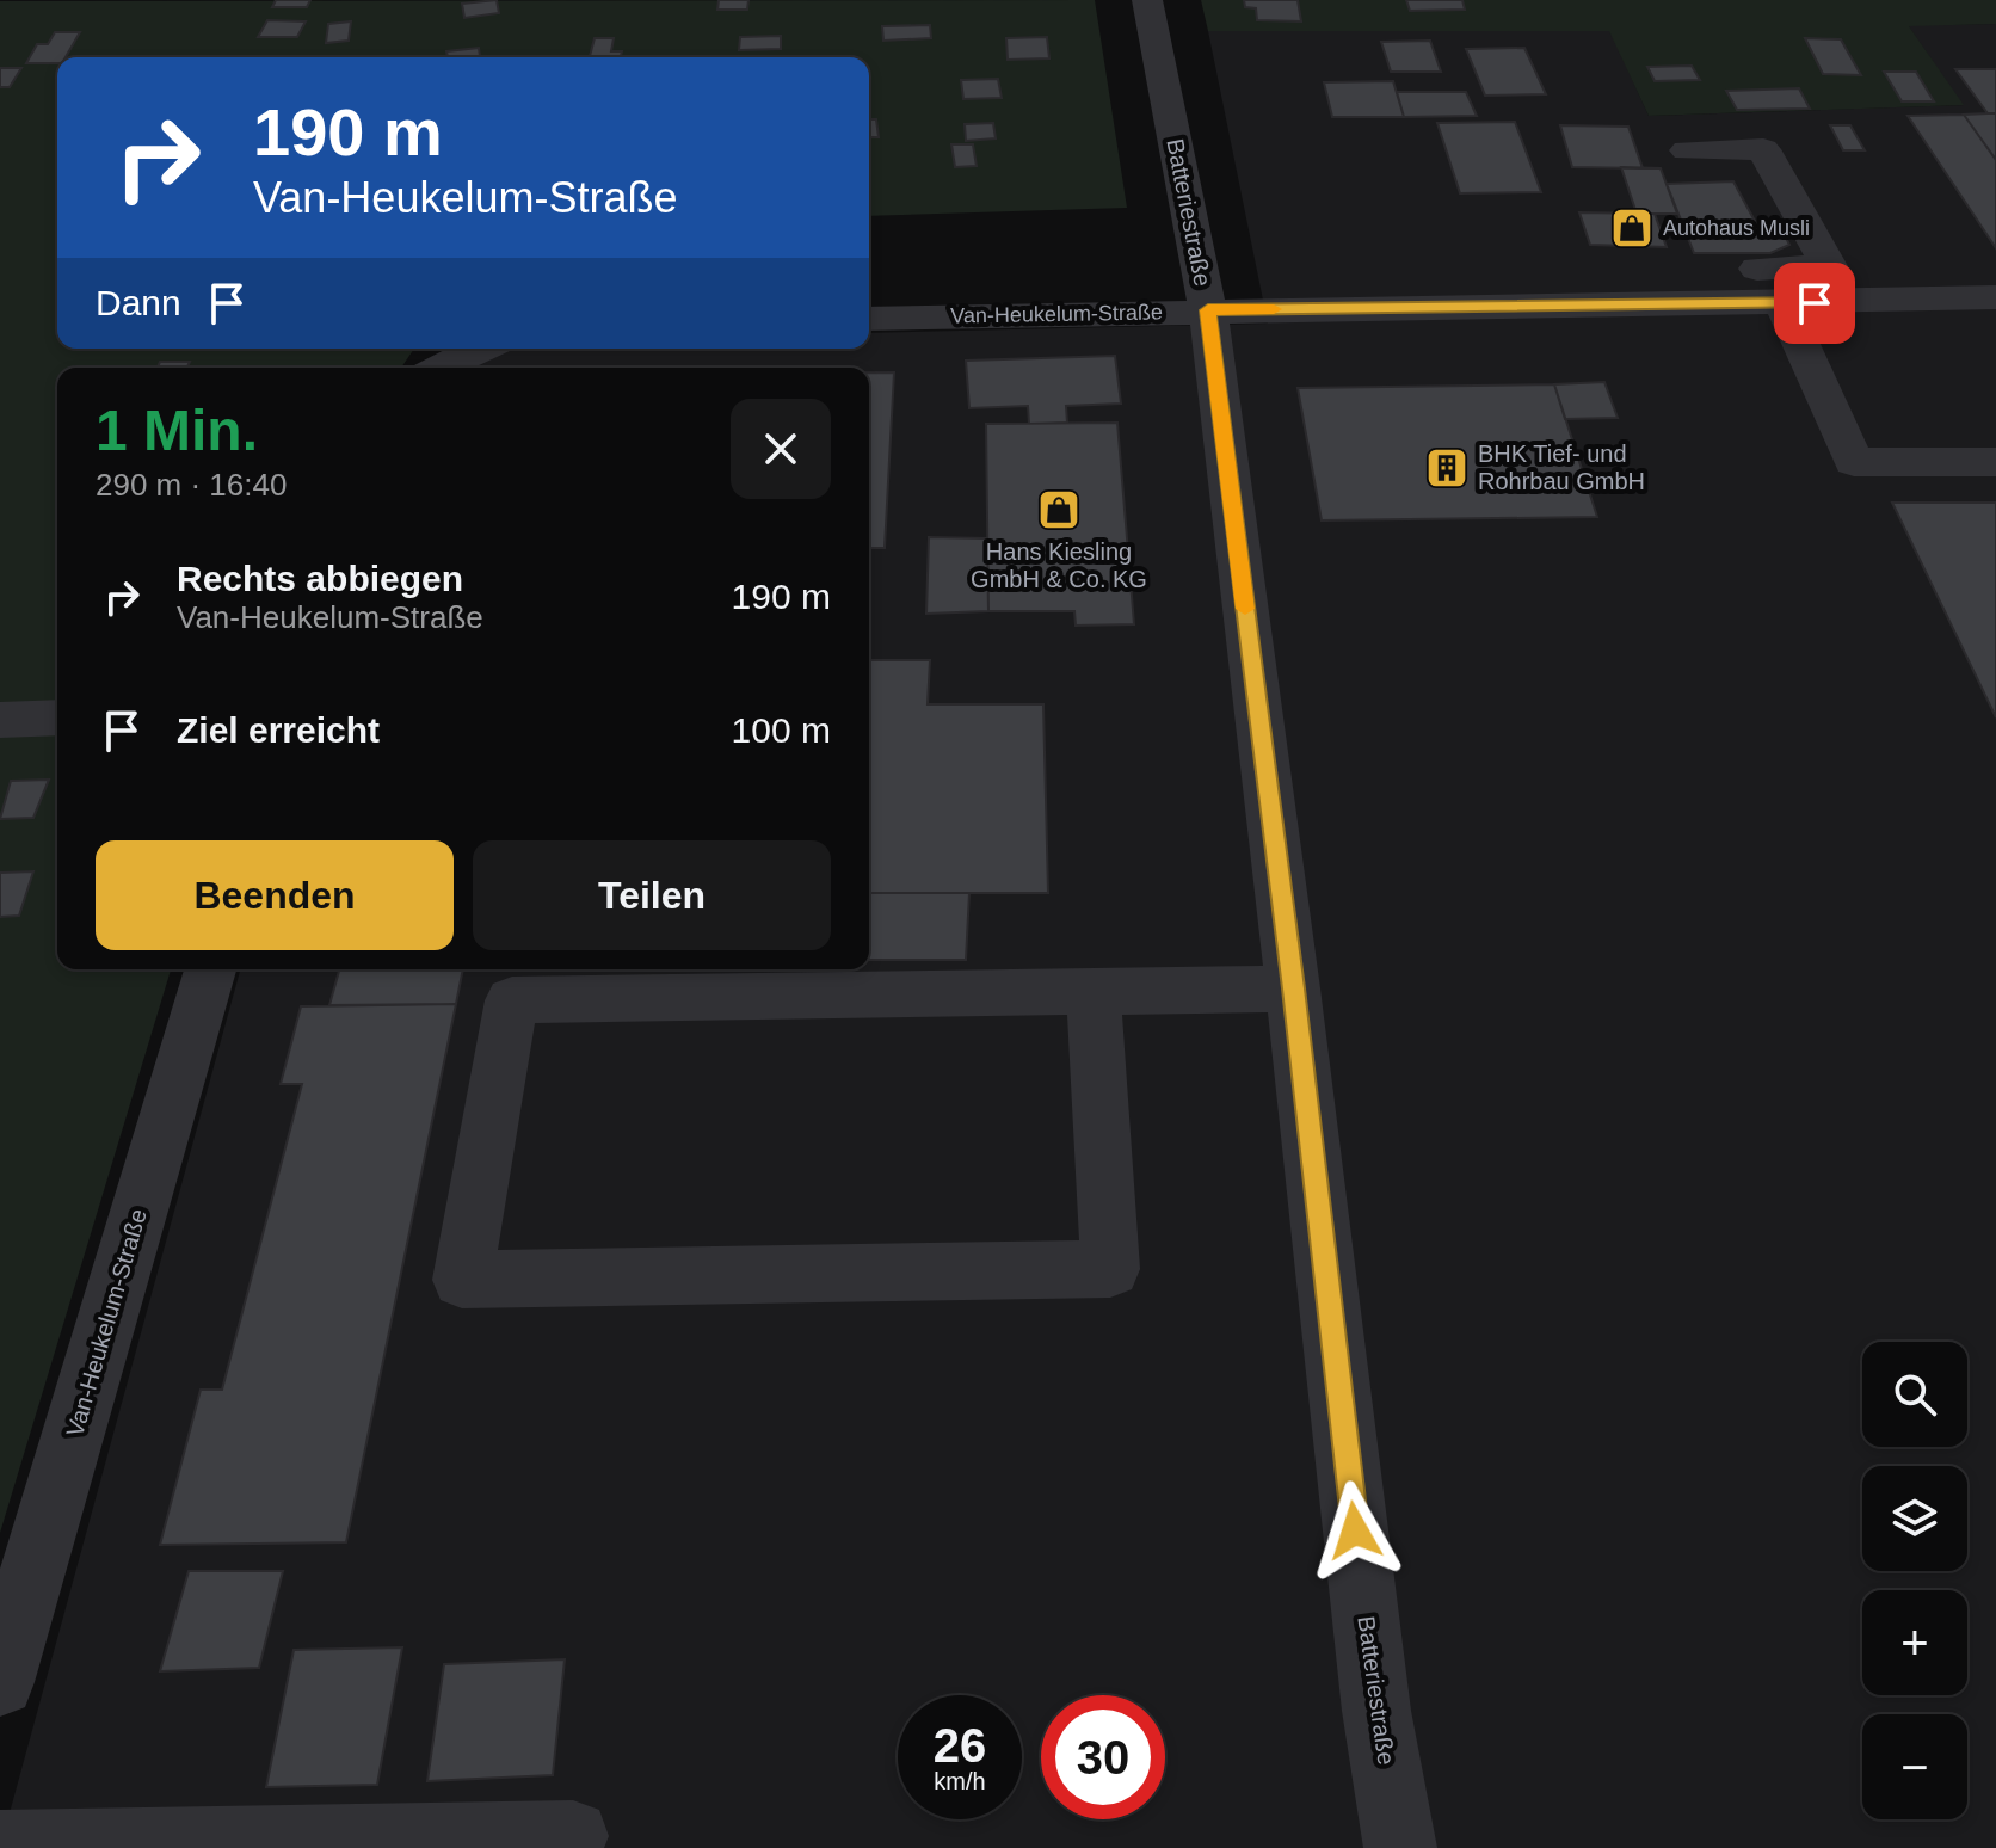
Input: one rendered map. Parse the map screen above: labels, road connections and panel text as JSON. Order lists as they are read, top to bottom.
{
  "streets": {
    "street": ["Batteriestraße", "Van-Heukelum-Straße"]
  },
  "crossings": [
    ["Batteriestraße", "Van-Heukelum-Straße"]
  ],
  "places": {
    "shop": ["Autohaus Musli", "Hans Kiesling GmbH & Co. KG"],
    "building": ["BHK Tief- und Rohrbau GmbH"]
  },
  "page": {
    "turn": ["190 m", "Van-Heukelum-Straße"],
    "then": "Dann",
    "heading": ["1 Min.", "290 m · 16:40"],
    "list": [
      {
        "name": "Rechts abbiegen",
        "note": "Van-Heukelum-Straße",
        "value": "190 m"
      },
      {
        "name": "Ziel erreicht",
        "value": "100 m"
      }
    ],
    "buttons": ["Beenden", "Teilen"],
    "map_buttons": ["+", "−"],
    "speed": "26 km/h",
    "limit": "30"
  }
}
